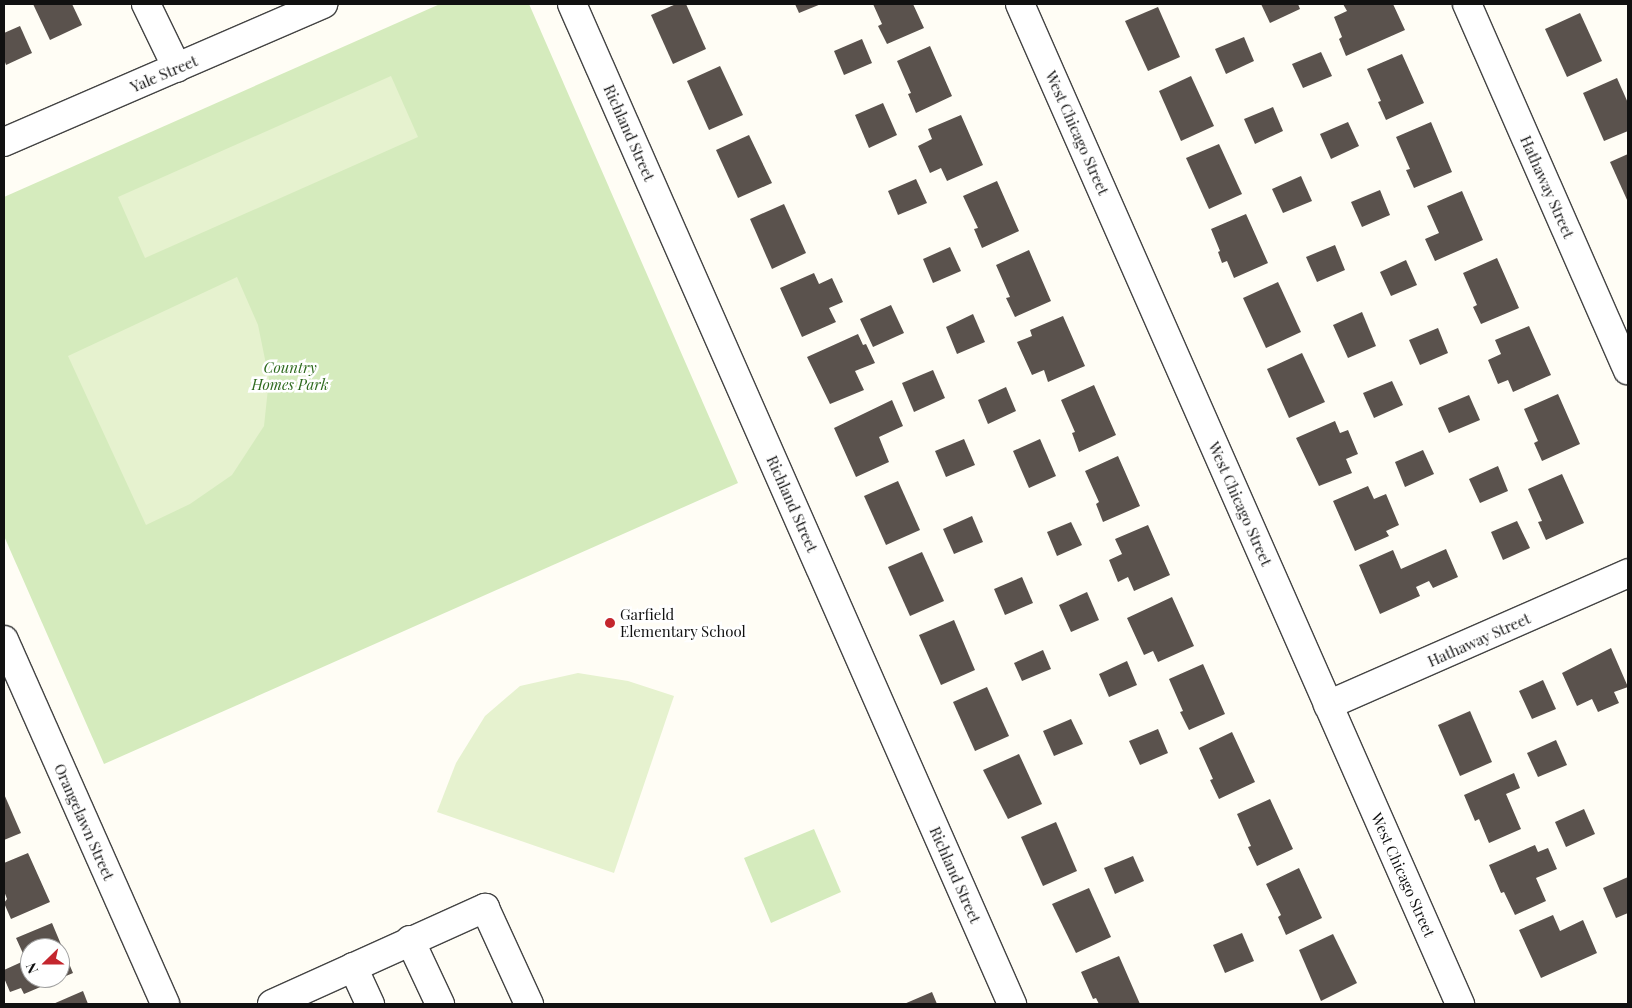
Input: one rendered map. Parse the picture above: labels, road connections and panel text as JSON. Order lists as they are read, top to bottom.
{
  "streets": {
    "street": [
      "Yale Street",
      "Richland Street",
      "West Chicago Street",
      "Hathaway Street",
      "Orangelawn Street"
    ]
  },
  "crossings": [
    ["West Chicago Street", "Hathaway Street"]
  ],
  "parks": ["Country Homes Park"],
  "places": ["Garfield Elementary School"],
  "north": "left"
}
